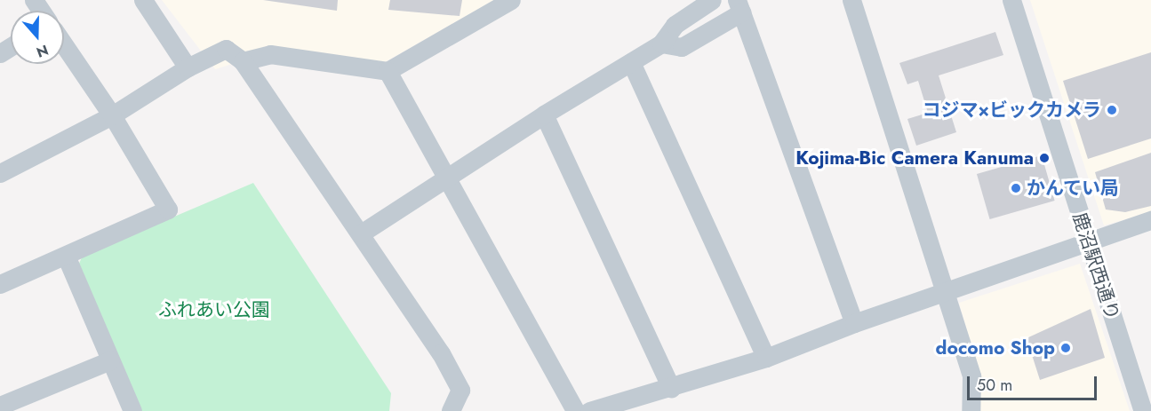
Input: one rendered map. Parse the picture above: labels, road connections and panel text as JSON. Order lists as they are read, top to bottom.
{
  "streets": {
    "street": ["鹿沼駅西通り"]
  },
  "parks": ["ふれあい公園"],
  "places": [
    "コジマ×ビックカメラ",
    "Kojima-Bic Camera Kanuma",
    "かんてい局",
    "docomo Shop"
  ],
  "scale_bar": "50 m",
  "north": "bottom"
}
